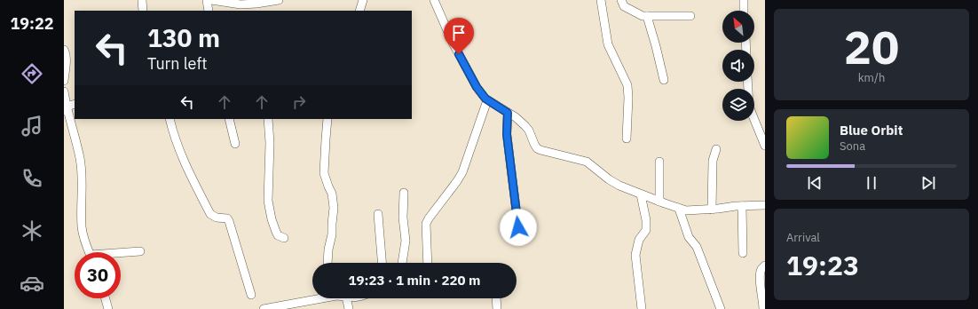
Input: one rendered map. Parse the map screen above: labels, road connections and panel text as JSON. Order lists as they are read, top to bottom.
{
  "north": "top left",
  "page": {
    "tabs": "19:22",
    "tile": [
      ["20", "km/h"],
      ["Arrival", "19:23"]
    ],
    "turn": ["130 m", "Turn left"],
    "song": ["Blue Orbit", "Sona"],
    "limit": "30",
    "trip": "19:23 · 1 min · 220 m"
  }
}
